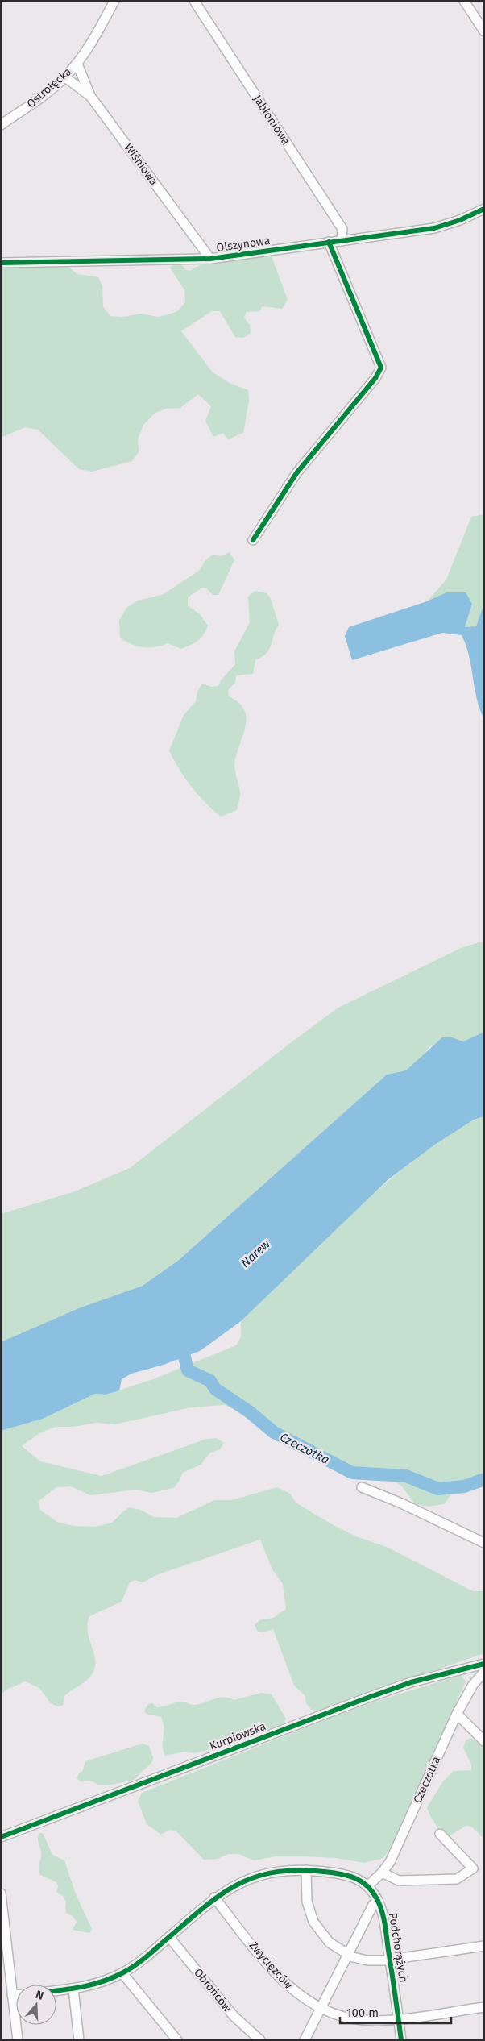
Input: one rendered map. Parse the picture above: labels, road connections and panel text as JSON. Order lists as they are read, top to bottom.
{
  "streets": {
    "street": [
      "Ostrołęcka",
      "Jabłoniowa",
      "Wiśniowa",
      "Olszynowa",
      "Kurpiowska",
      "Czeczotka",
      "Podchorążych",
      "Zwycięzców",
      "Obrońców"
    ]
  },
  "crossings": [
    ["Ostrołęcka", "Wiśniowa"],
    ["Jabłoniowa", "Olszynowa"],
    ["Wiśniowa", "Olszynowa"],
    ["Czeczotka", "Podchorążych"],
    ["Podchorążych", "Zwycięzców"]
  ],
  "water": ["Narew", "Czeczotka"],
  "scale_bar": "100 m",
  "north": "top"
}
